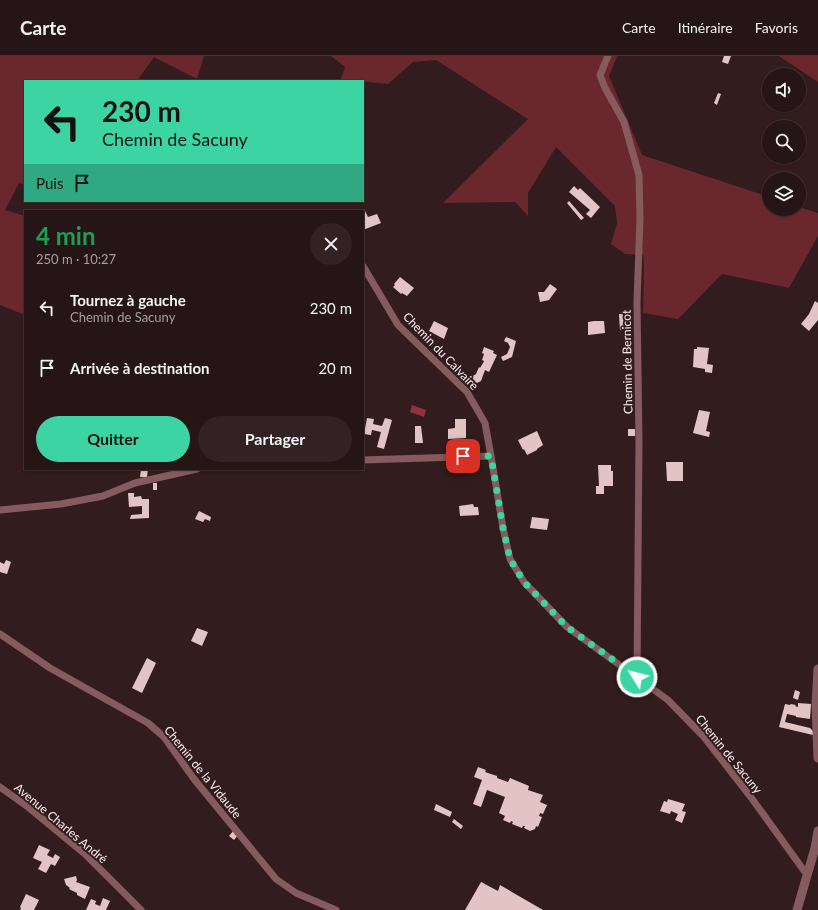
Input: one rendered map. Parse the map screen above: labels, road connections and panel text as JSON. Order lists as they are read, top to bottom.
{
  "streets": {
    "street": [
      "Chemin du Calvaire",
      "Chemin de Bernicot",
      "Chemin de Sacuny",
      "Chemin de la Vidaude",
      "Avenue Charles André"
    ]
  },
  "crossings": [
    ["Chemin du Calvaire", "Chemin de Sacuny"],
    ["Chemin de Bernicot", "Chemin de Sacuny"]
  ],
  "page": {
    "header": "Carte",
    "nav": ["Carte", "Itinéraire", "Favoris"],
    "turn": ["230 m", "Chemin de Sacuny"],
    "then": "Puis",
    "heading": ["4 min", "250 m · 10:27"],
    "list": [
      {
        "name": "Tournez à gauche",
        "note": "Chemin de Sacuny",
        "value": "230 m"
      },
      {
        "name": "Arrivée à destination",
        "value": "20 m"
      }
    ],
    "buttons": ["Quitter", "Partager"]
  }
}
